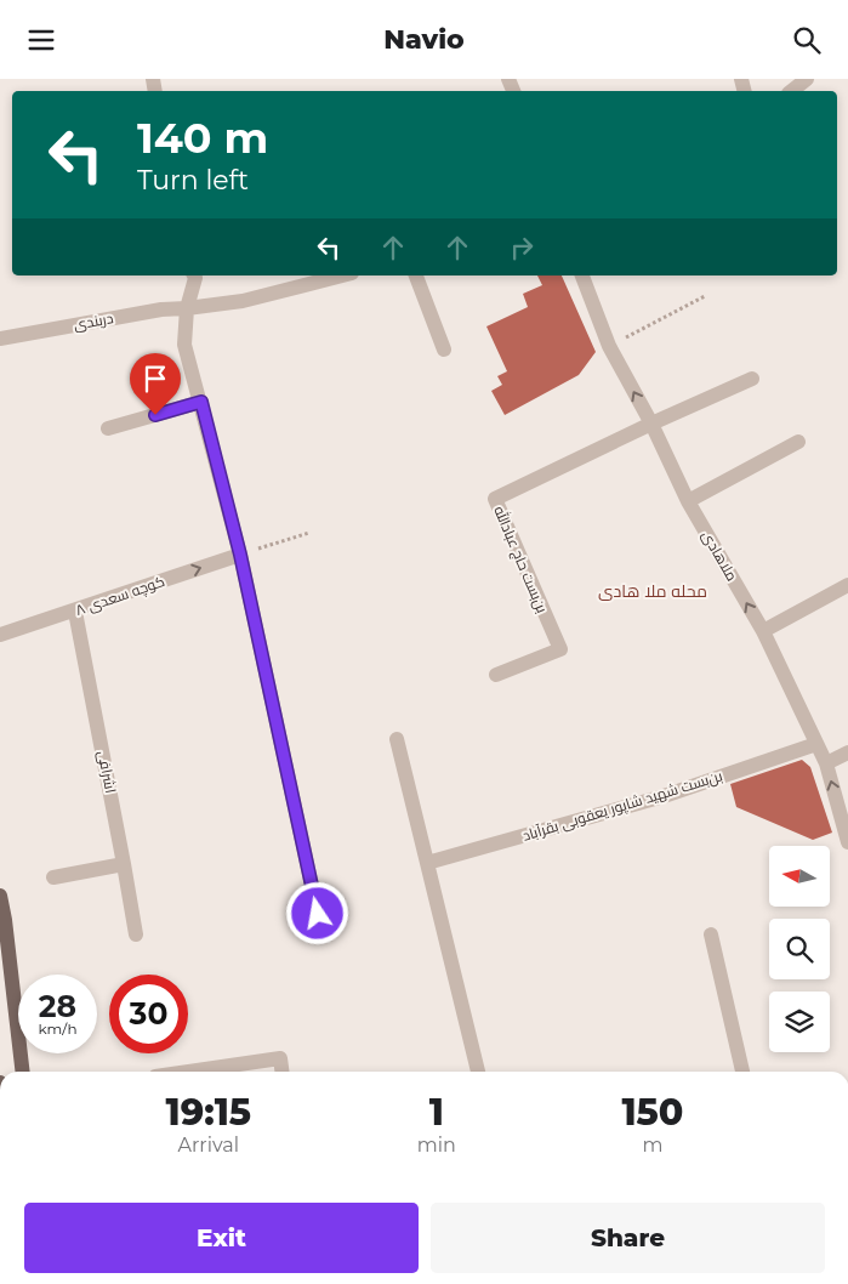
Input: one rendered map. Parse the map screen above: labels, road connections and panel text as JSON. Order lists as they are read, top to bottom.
{
  "streets": {
    "street": [
      "دربندی",
      "ملاهادی",
      "بن‌بست حاج عبادالله",
      "کوچه سعدی ۸",
      "اشرافی",
      "بن‌بست شهید شاپور یعقوبی بقرآباد"
    ]
  },
  "crossings": [
    ["ملاهادی", "بن‌بست حاج عبادالله"],
    ["ملاهادی", "بن‌بست شهید شاپور یعقوبی بقرآباد"],
    ["کوچه سعدی ۸", "اشرافی"]
  ],
  "one_way": ["ملاهادی", "کوچه سعدی ۸"],
  "districts": ["محله ملا هادی"],
  "north": "left",
  "page": {
    "header": "Navio",
    "turn": ["140 m", "Turn left"],
    "speed": "28 km/h",
    "limit": "30",
    "eta": [
      "19:15",
      "Arrival",
      "1",
      "min",
      "150",
      "m"
    ],
    "buttons": ["Exit", "Share"]
  }
}
